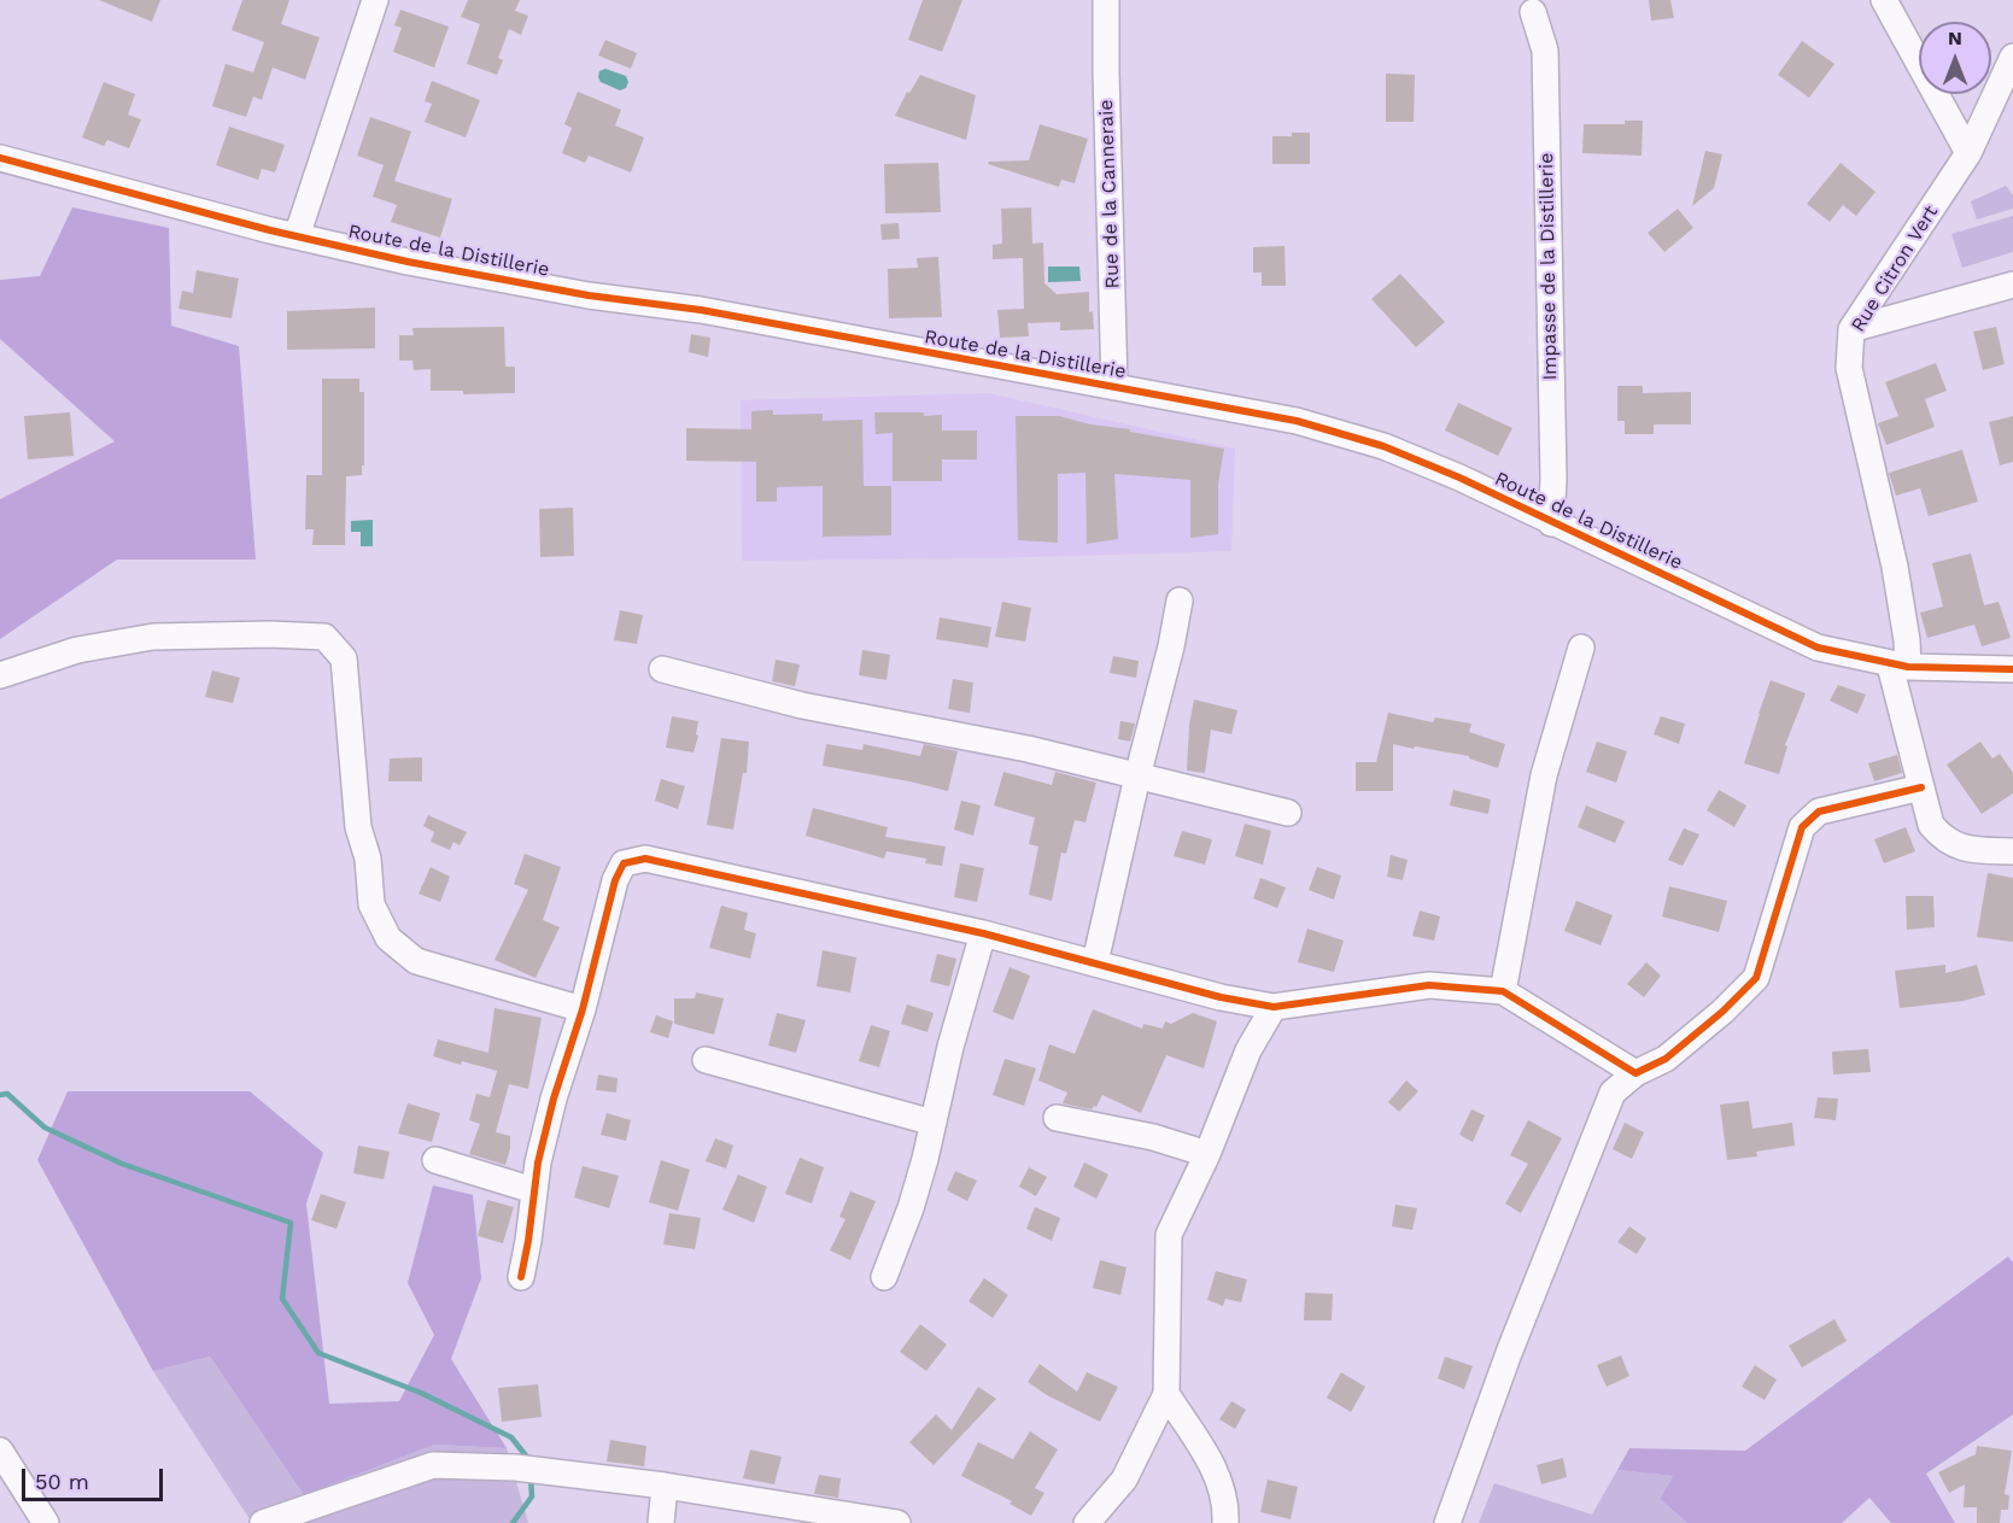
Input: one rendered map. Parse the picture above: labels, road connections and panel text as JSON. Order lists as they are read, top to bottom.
{
  "streets": {
    "street": [
      "Rue de la Canneraie",
      "Route de la Distillerie",
      "Impasse de la Distillerie",
      "Rue Citron Vert"
    ]
  },
  "crossings": [
    ["Rue de la Canneraie", "Route de la Distillerie"],
    ["Route de la Distillerie", "Impasse de la Distillerie"],
    ["Route de la Distillerie", "Rue Citron Vert"]
  ],
  "scale_bar": "50 m",
  "north": "top"
}
